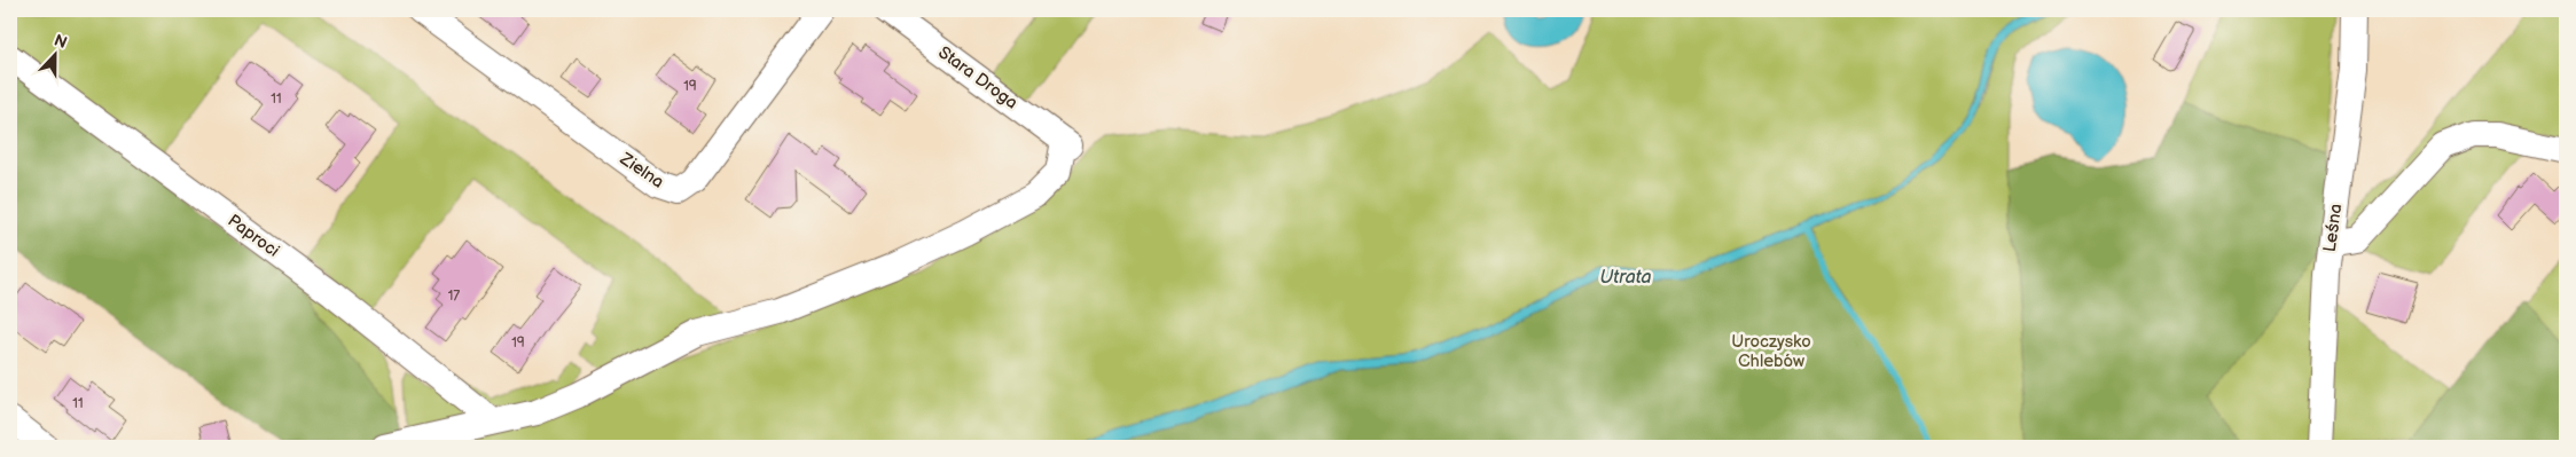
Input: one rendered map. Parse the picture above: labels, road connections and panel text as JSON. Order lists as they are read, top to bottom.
{
  "streets": {
    "street": [
      "Stara Droga",
      "Zielna",
      "Leśna",
      "Paproci"
    ]
  },
  "crossings": [
    ["Stara Droga", "Paproci"]
  ],
  "water": ["Utrata"],
  "parks": ["Uroczysko Chlebów"],
  "house_numbers": [
    "19",
    "11",
    "17",
    "19",
    "11"
  ],
  "north": "top"
}
